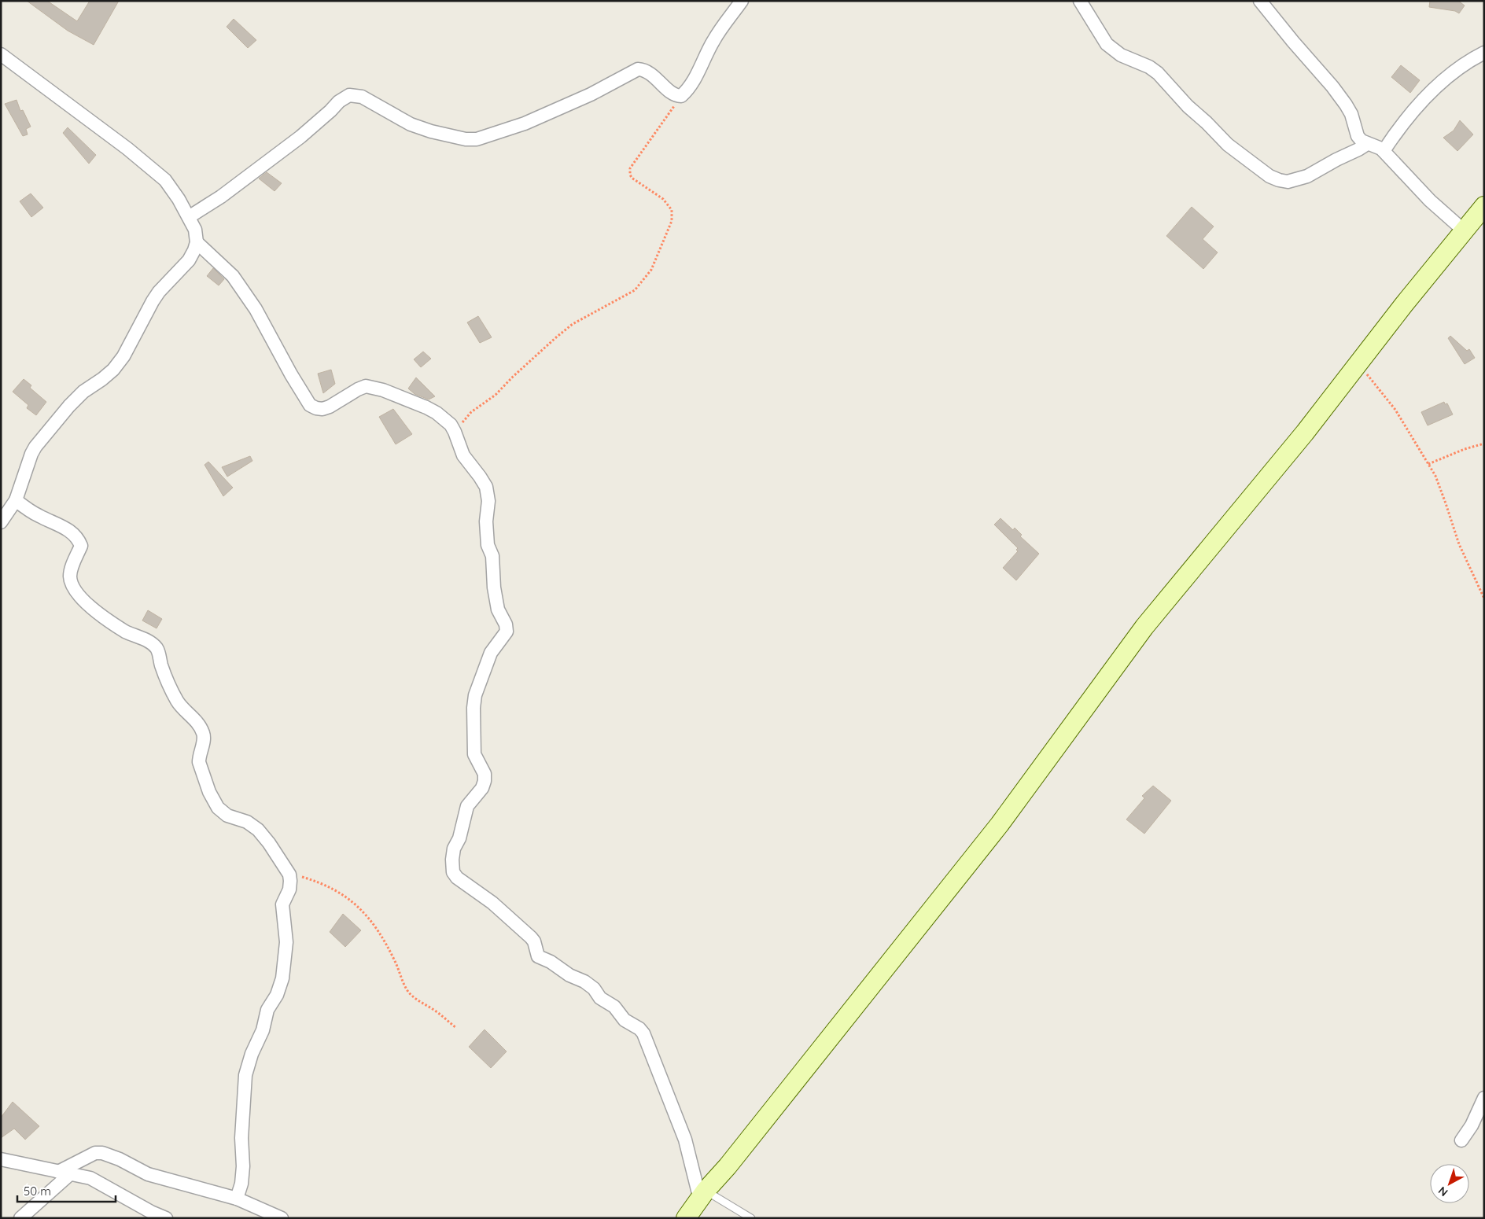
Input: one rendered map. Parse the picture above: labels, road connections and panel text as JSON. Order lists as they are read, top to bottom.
{
  "scale_bar": "50 m",
  "north": "bottom left"
}
